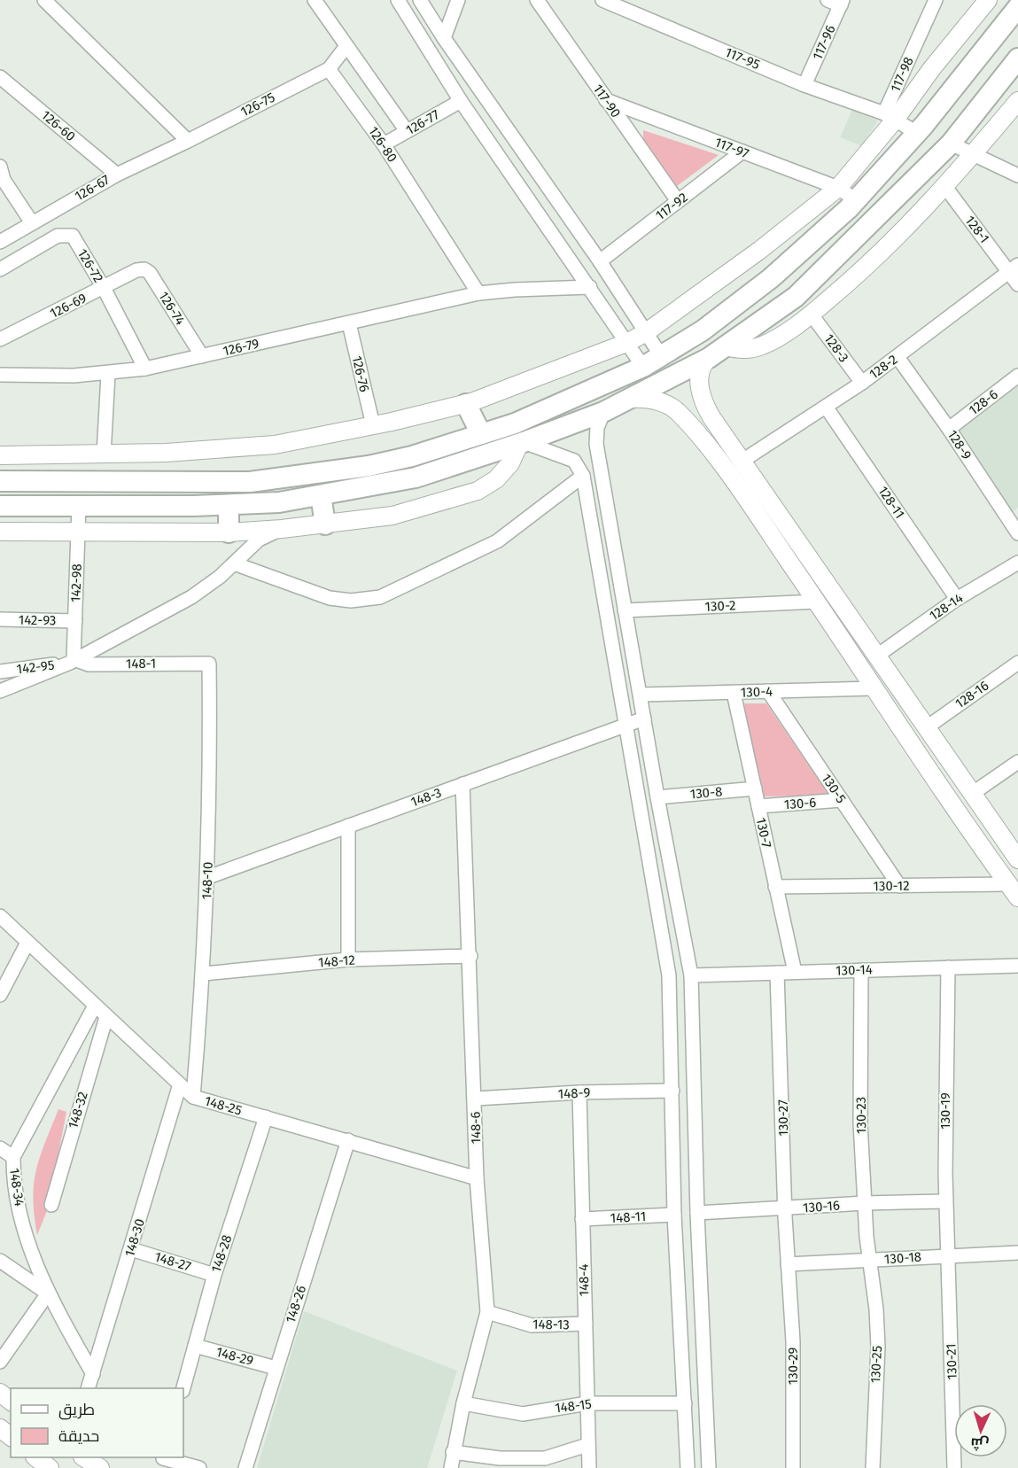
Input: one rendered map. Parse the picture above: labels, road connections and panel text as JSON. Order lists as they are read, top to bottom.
{
  "streets": {
    "street": [
      "117-96",
      "117-95",
      "117-98",
      "117-90",
      "126-75",
      "126-77",
      "126-60",
      "126-80",
      "117-97",
      "126-67",
      "117-92",
      "128-1",
      "126-72",
      "126-69",
      "126-74",
      "126-79",
      "128-3",
      "128-2",
      "126-76",
      "128-6",
      "128-9",
      "128-11",
      "142-98",
      "130-2",
      "128-14",
      "142-93",
      "148-1",
      "142-95",
      "130-4",
      "128-16",
      "130-5",
      "130-8",
      "148-3",
      "130-6",
      "130-7",
      "148-10",
      "130-12",
      "148-12",
      "130-14",
      "148-9",
      "148-25",
      "148-32",
      "130-19",
      "130-23",
      "130-27",
      "148-6",
      "148-34",
      "130-16",
      "148-11",
      "148-30",
      "148-28",
      "130-18",
      "148-27",
      "148-4",
      "148-26",
      "148-13",
      "148-29",
      "130-21",
      "130-25",
      "130-29",
      "148-15"
    ]
  },
  "crossings": [
    ["117-96", "117-95"],
    ["117-95", "117-98"],
    ["117-90", "117-97"],
    ["117-90", "117-92"],
    ["126-75", "126-80"],
    ["126-75", "126-67"],
    ["126-77", "126-80"],
    ["126-60", "126-67"],
    ["126-80", "126-79"],
    ["117-97", "117-92"],
    ["128-1", "128-2"],
    ["126-72", "126-69"],
    ["126-72", "126-79"],
    ["126-69", "126-74"],
    ["126-74", "126-79"],
    ["126-79", "126-76"],
    ["128-3", "128-2"],
    ["128-2", "128-9"],
    ["128-2", "128-11"],
    ["128-6", "128-9"],
    ["128-11", "128-14"],
    ["142-98", "142-93"],
    ["142-98", "148-1"],
    ["142-98", "142-95"],
    ["148-1", "142-95"],
    ["148-1", "148-10"],
    ["130-4", "130-5"],
    ["130-4", "130-7"],
    ["130-5", "130-6"],
    ["130-5", "130-12"],
    ["130-8", "130-7"],
    ["148-3", "148-10"],
    ["148-3", "148-6"],
    ["130-6", "130-7"],
    ["130-7", "130-12"],
    ["130-7", "130-14"],
    ["148-10", "148-12"],
    ["148-10", "148-25"],
    ["148-12", "148-6"],
    ["130-14", "130-19"],
    ["130-14", "130-23"],
    ["130-14", "130-27"],
    ["148-9", "148-6"],
    ["148-9", "148-4"],
    ["148-25", "148-32"],
    ["148-25", "148-6"],
    ["148-25", "148-34"],
    ["148-25", "148-30"],
    ["148-25", "148-28"],
    ["148-25", "148-26"],
    ["130-19", "130-16"],
    ["130-19", "130-18"],
    ["130-19", "130-21"],
    ["130-23", "130-16"],
    ["130-23", "130-18"],
    ["130-23", "130-25"],
    ["130-27", "130-16"],
    ["130-27", "130-18"],
    ["130-27", "130-29"],
    ["148-6", "148-13"],
    ["148-6", "148-15"],
    ["148-34", "148-30"],
    ["148-11", "148-4"],
    ["148-30", "148-27"],
    ["148-28", "148-27"],
    ["148-28", "148-29"],
    ["130-18", "130-21"],
    ["130-18", "130-25"],
    ["130-18", "130-29"],
    ["148-4", "148-13"],
    ["148-4", "148-15"],
    ["148-26", "148-29"]
  ],
  "legend": ["طريق", "حديقة"],
  "north": "bottom"
}
